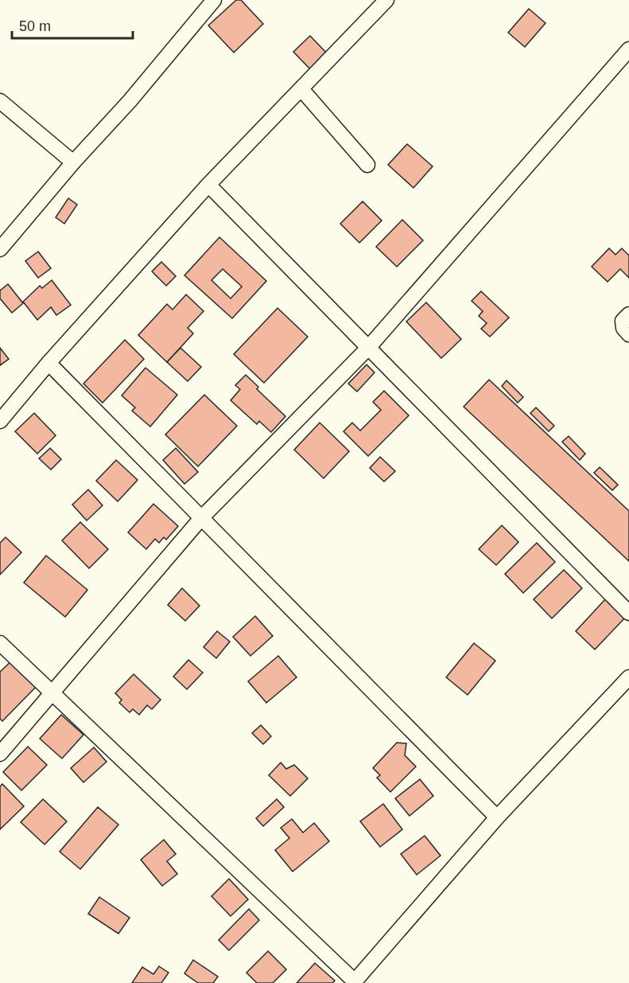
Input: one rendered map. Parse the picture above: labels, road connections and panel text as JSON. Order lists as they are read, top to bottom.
{
  "scale_bar": "50 m"
}
